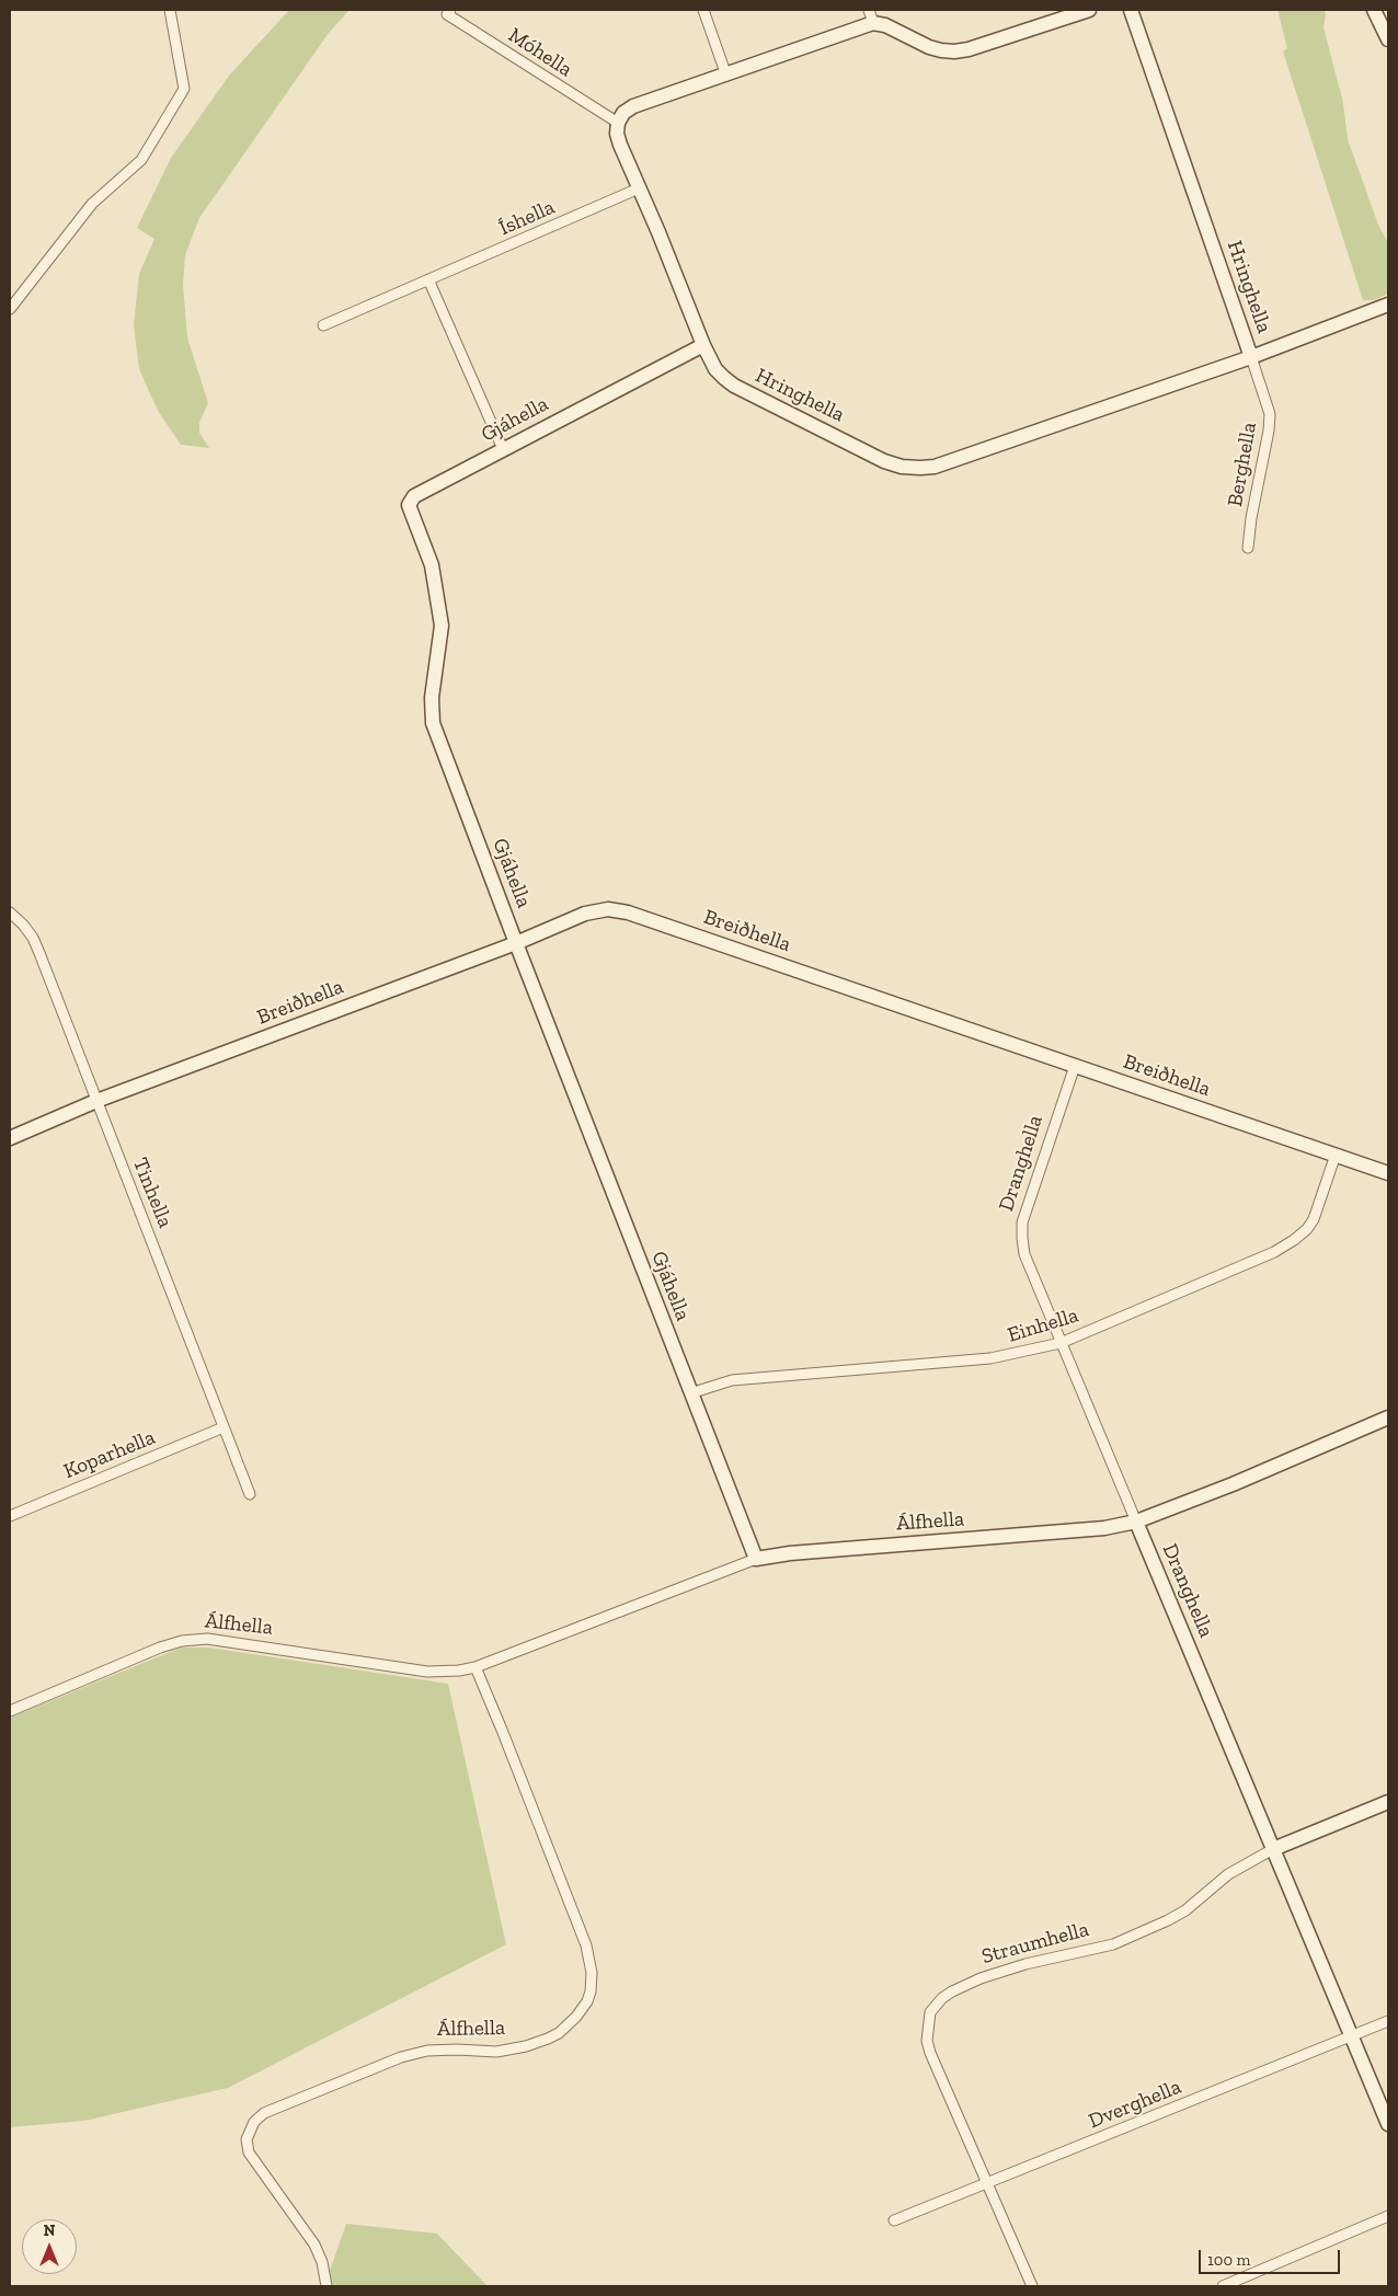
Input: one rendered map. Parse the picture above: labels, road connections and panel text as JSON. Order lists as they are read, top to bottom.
{
  "streets": {
    "street": [
      "Móhella",
      "Íshella",
      "Hringhella",
      "Gjáhella",
      "Berghella",
      "Breiðhella",
      "Dranghella",
      "Tinhella",
      "Einhella",
      "Koparhella",
      "Álfhella",
      "Straumhella",
      "Dverghella"
    ]
  },
  "crossings": [
    ["Móhella", "Hringhella"],
    ["Íshella", "Hringhella"],
    ["Hringhella", "Gjáhella"],
    ["Hringhella", "Berghella"],
    ["Gjáhella", "Breiðhella"],
    ["Gjáhella", "Einhella"],
    ["Gjáhella", "Álfhella"],
    ["Breiðhella", "Dranghella"],
    ["Breiðhella", "Tinhella"],
    ["Breiðhella", "Einhella"],
    ["Dranghella", "Einhella"],
    ["Dranghella", "Álfhella"],
    ["Dranghella", "Straumhella"],
    ["Dranghella", "Dverghella"],
    ["Tinhella", "Koparhella"],
    ["Straumhella", "Dverghella"]
  ],
  "scale_bar": "100 m",
  "north": "top"
}
